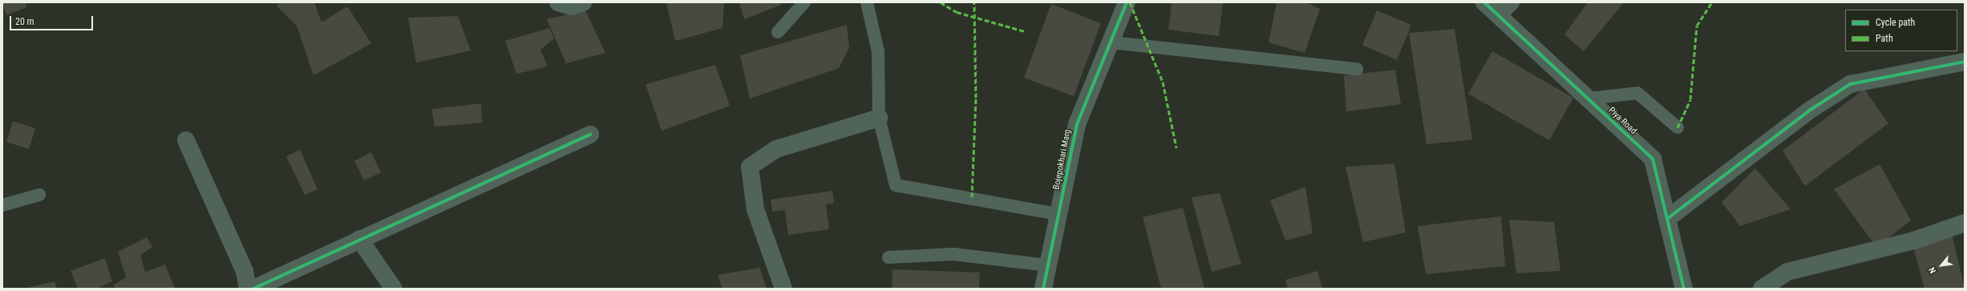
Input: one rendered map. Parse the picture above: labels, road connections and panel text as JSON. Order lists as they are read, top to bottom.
{
  "streets": {
    "street": ["Piya Road", "Bojepokhari Marg"]
  },
  "legend": ["Cycle path", "Path"],
  "scale_bar": "20 m",
  "north": "bottom left"
}
